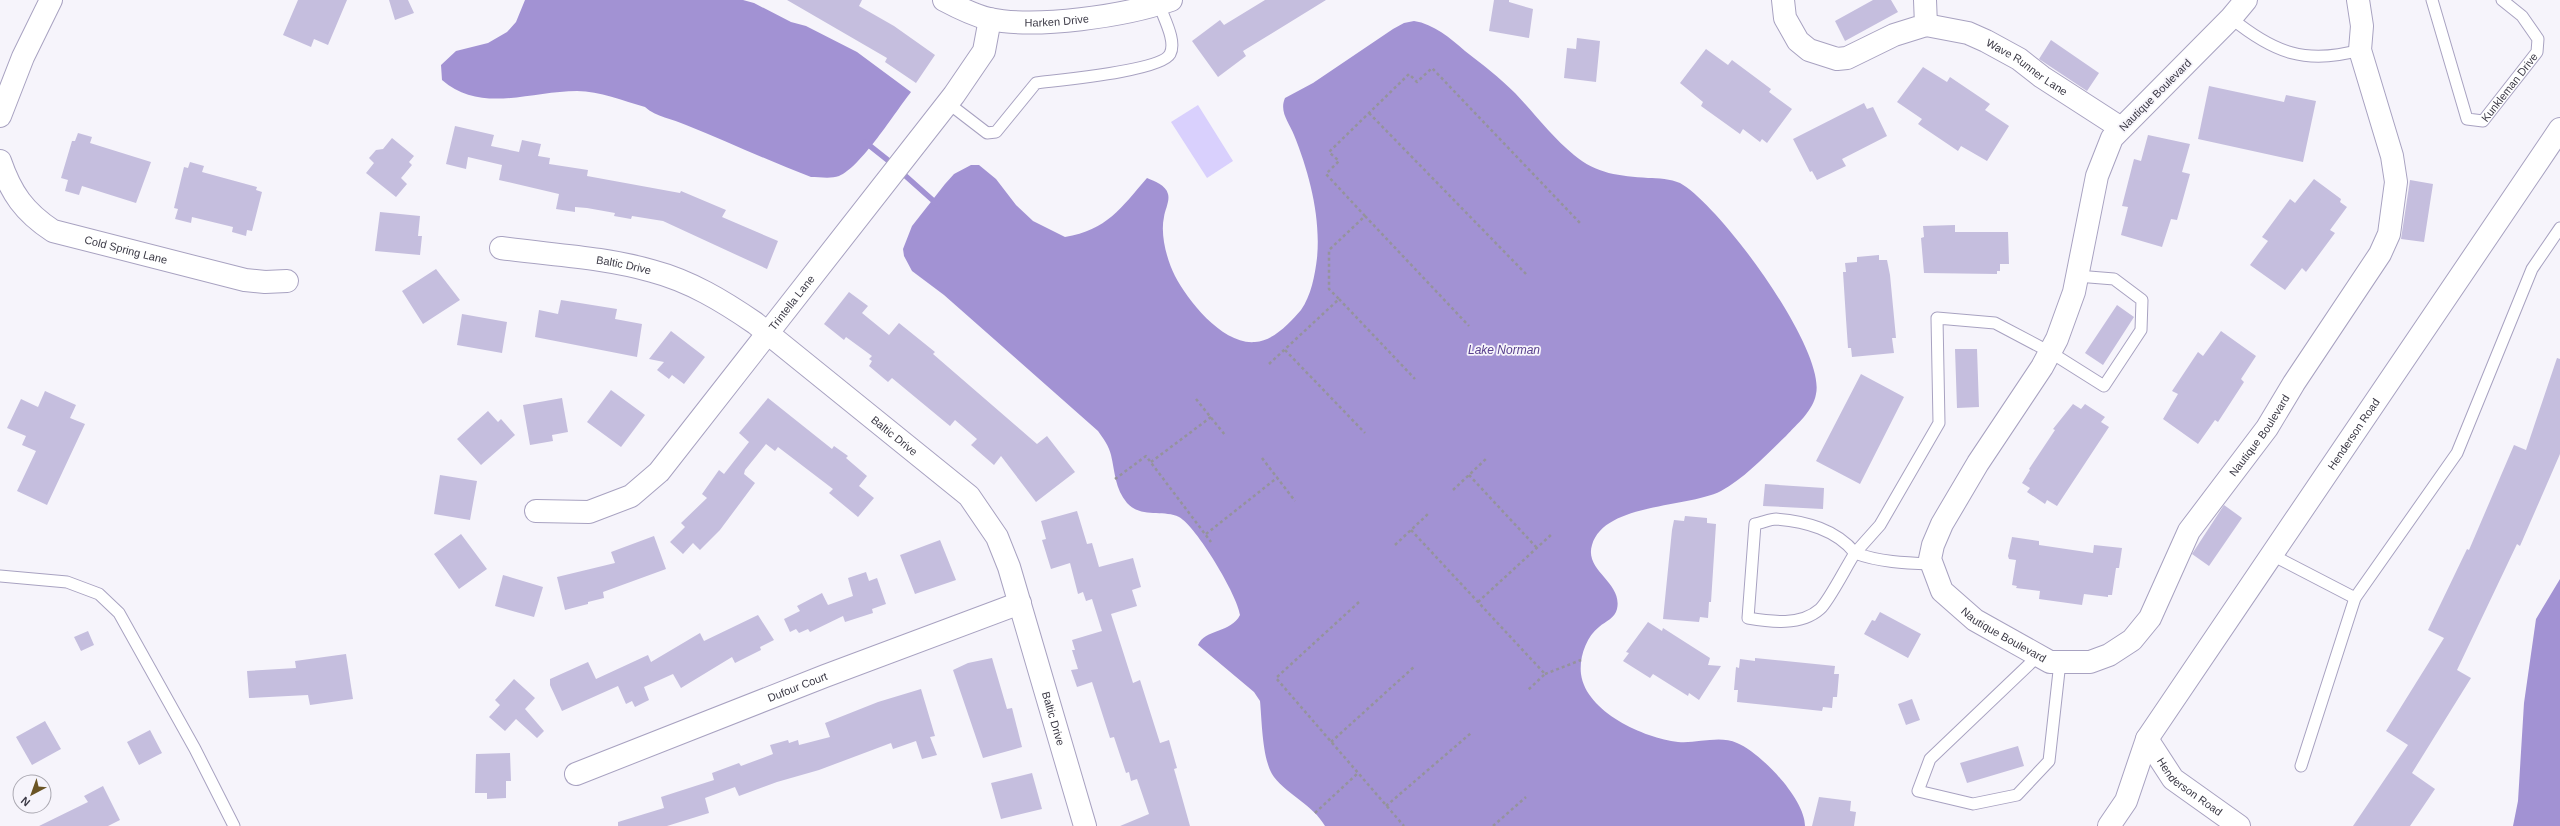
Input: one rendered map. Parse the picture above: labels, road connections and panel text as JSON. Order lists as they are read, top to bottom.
{
  "streets": {
    "street": [
      "Harken Drive",
      "Wave Runner Lane",
      "Nautique Boulevard",
      "Cold Spring Lane",
      "Baltic Drive",
      "Trintella Lane",
      "Henderson Road",
      "Dufour Court"
    ],
    "lane": ["Kunkleman Drive"]
  },
  "crossings": [
    ["Harken Drive", "Trintella Lane"],
    ["Wave Runner Lane", "Nautique Boulevard"],
    ["Baltic Drive", "Trintella Lane"],
    ["Baltic Drive", "Dufour Court"]
  ],
  "water": ["Lake Norman"],
  "north": "bottom left"
}
